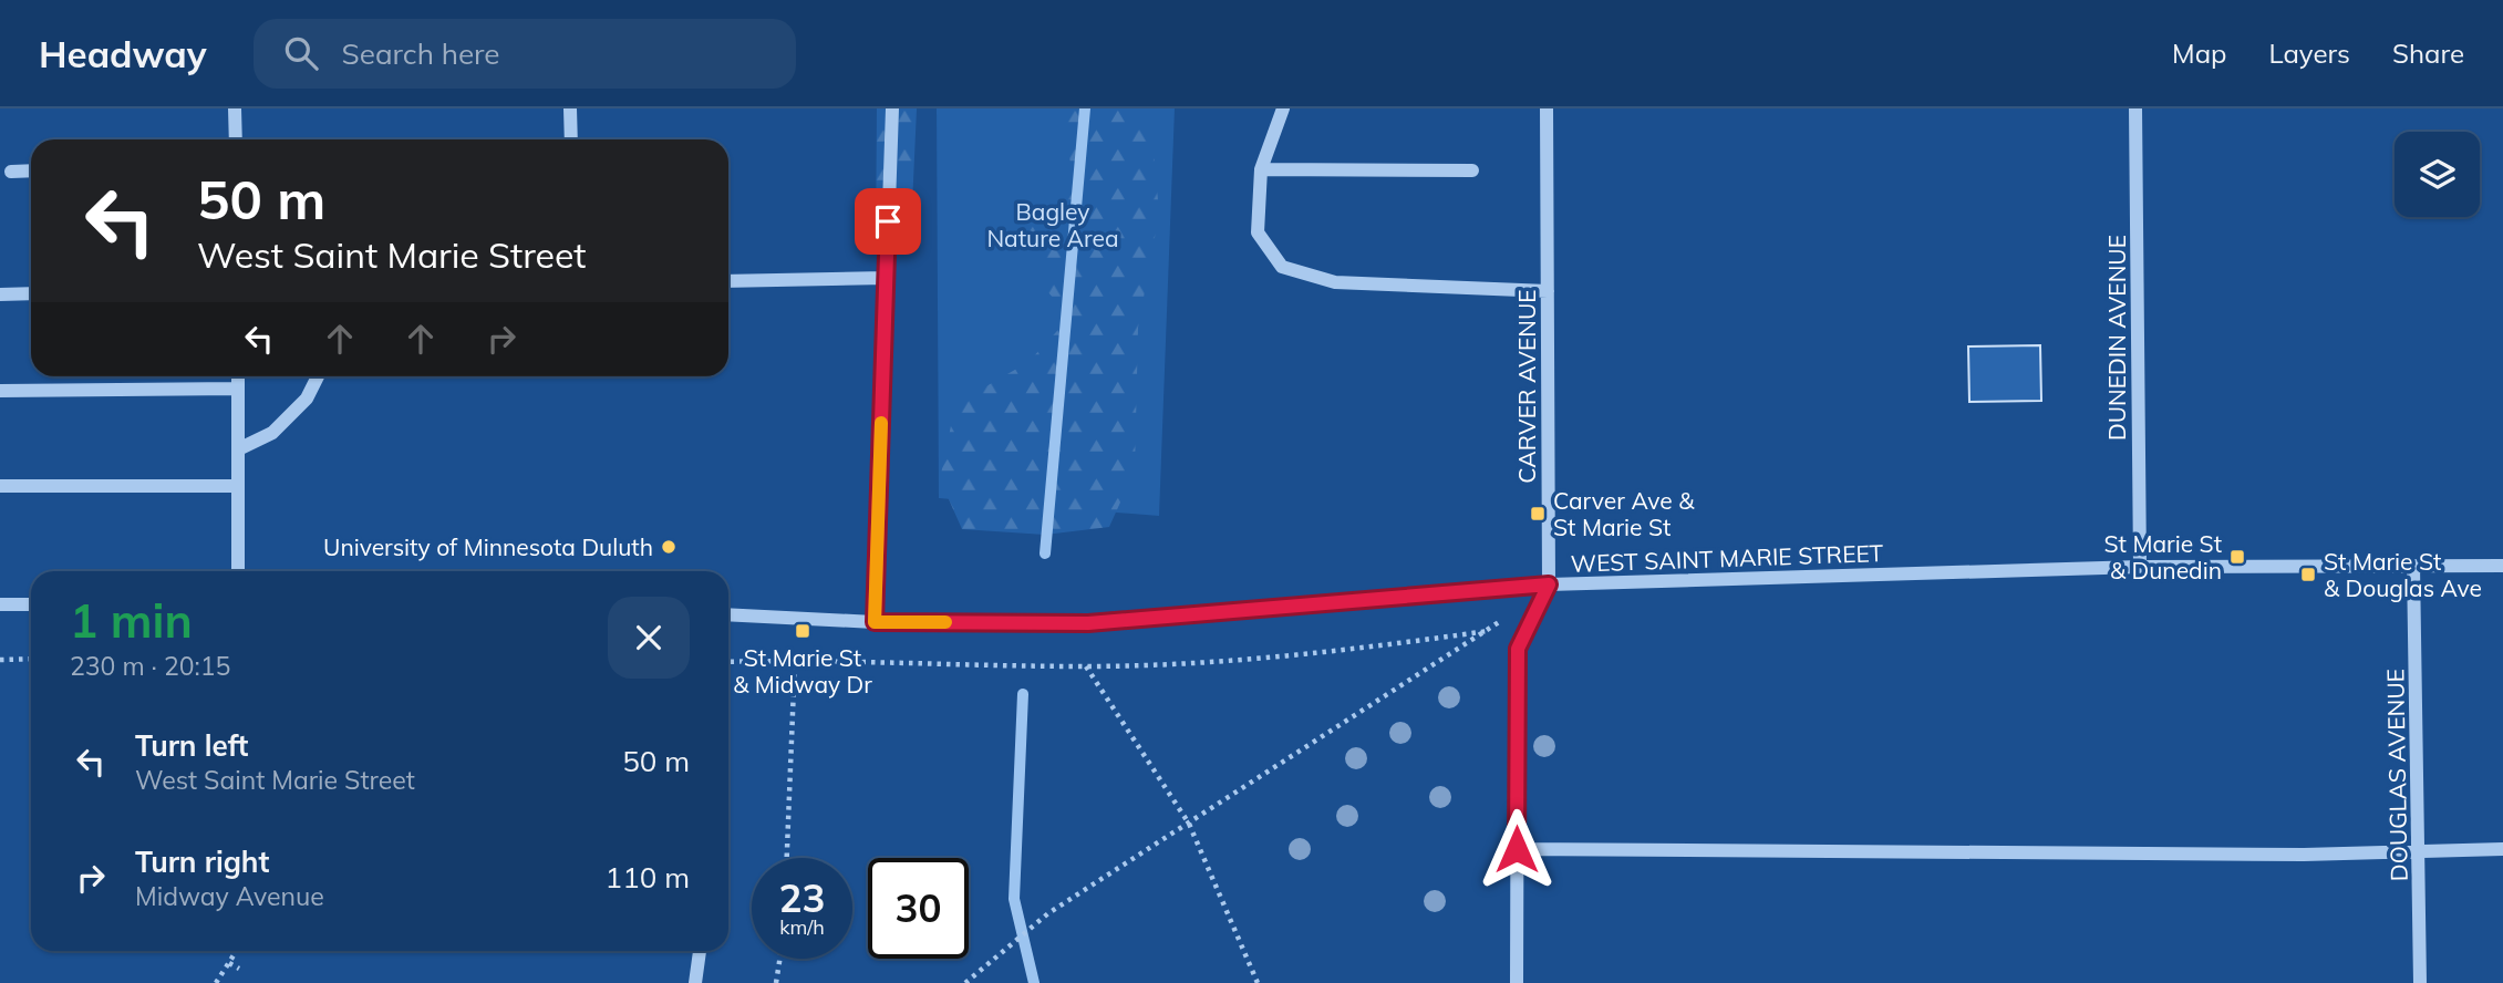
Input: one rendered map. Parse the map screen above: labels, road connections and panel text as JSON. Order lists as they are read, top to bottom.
{
  "streets": {
    "street": [
      "DUNEDIN AVENUE",
      "CARVER AVENUE",
      "WEST SAINT MARIE STREET",
      "DOUGLAS AVENUE"
    ]
  },
  "crossings": [
    ["DUNEDIN AVENUE", "WEST SAINT MARIE STREET"],
    ["CARVER AVENUE", "WEST SAINT MARIE STREET"],
    ["WEST SAINT MARIE STREET", "DOUGLAS AVENUE"]
  ],
  "parks": ["Bagley Nature Area"],
  "places": {
    "transit": [
      "Carver Ave & St Marie St",
      "St Marie St & Dunedin",
      "St Marie St & Douglas Ave",
      "St Marie St & Midway Dr"
    ],
    "other": ["University of Minnesota Duluth"]
  },
  "page": {
    "header": "Headway",
    "search": "Search here",
    "nav": ["Map", "Layers", "Share"],
    "turn": ["50 m", "West Saint Marie Street"],
    "heading": ["1 min", "230 m · 20:15"],
    "list": [
      {
        "name": "Turn left",
        "note": "West Saint Marie Street",
        "value": "50 m"
      },
      {
        "name": "Turn right",
        "note": "Midway Avenue",
        "value": "110 m"
      }
    ],
    "speed": "23 km/h",
    "limit": "30"
  }
}
